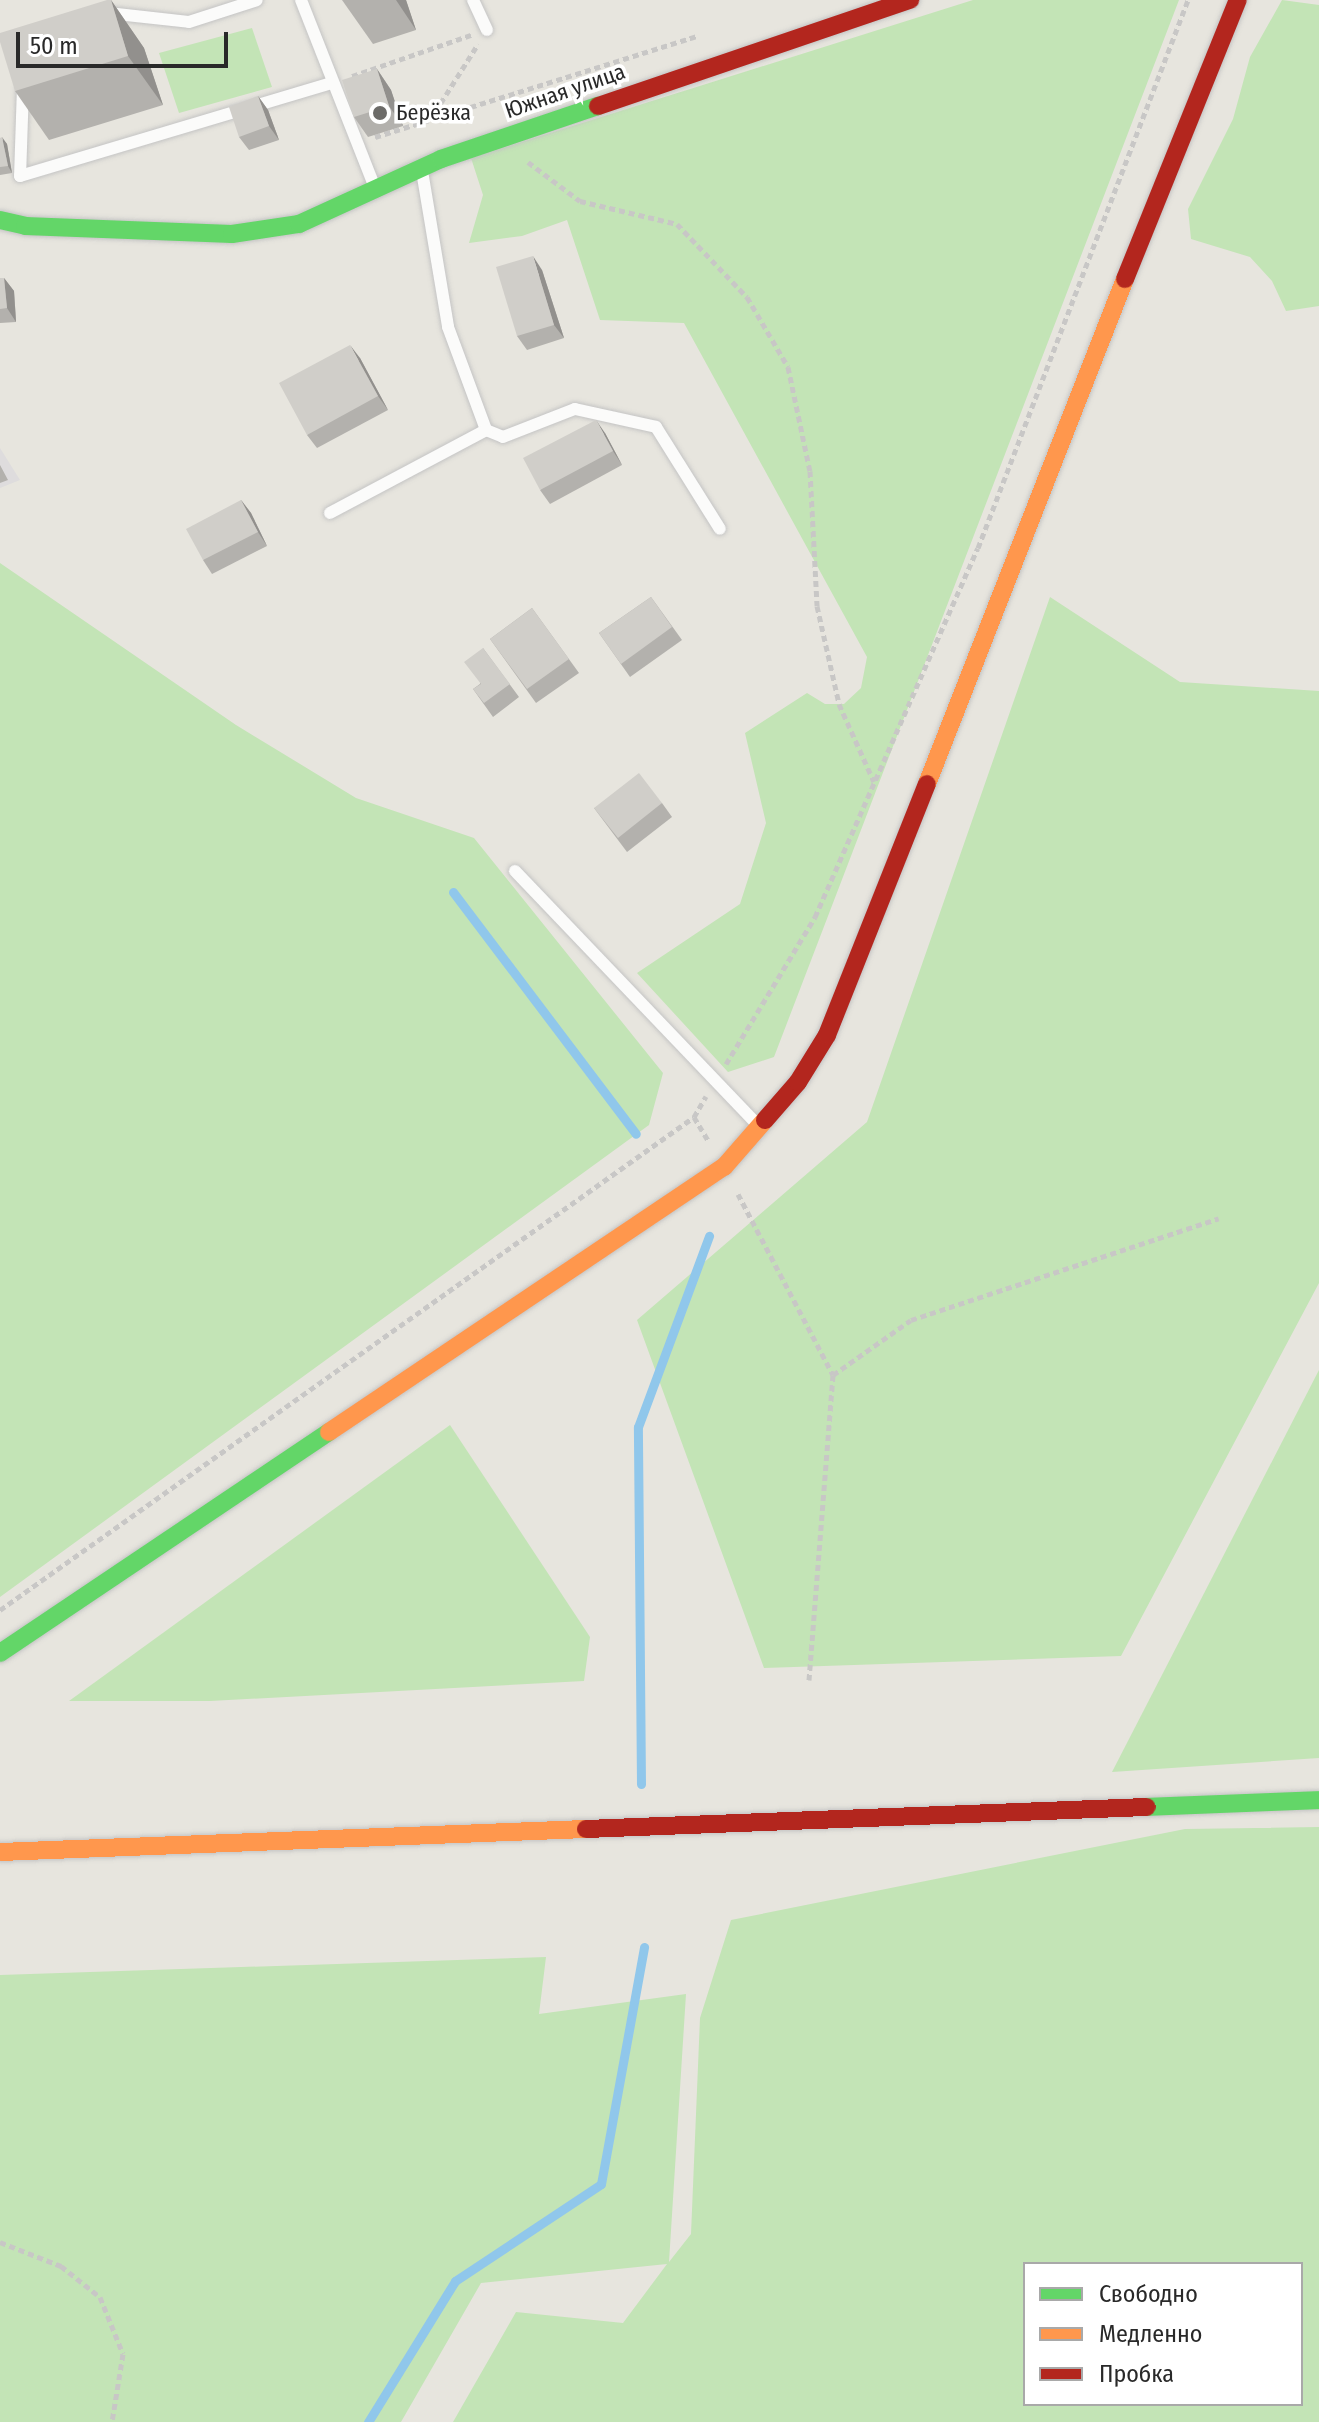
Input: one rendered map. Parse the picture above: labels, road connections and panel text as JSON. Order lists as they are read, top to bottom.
{
  "streets": {
    "street": ["Южная улица"]
  },
  "places": ["Берёзка"],
  "legend": ["Свободно", "Медленно", "Пробка"],
  "scale_bar": "50 m"
}
